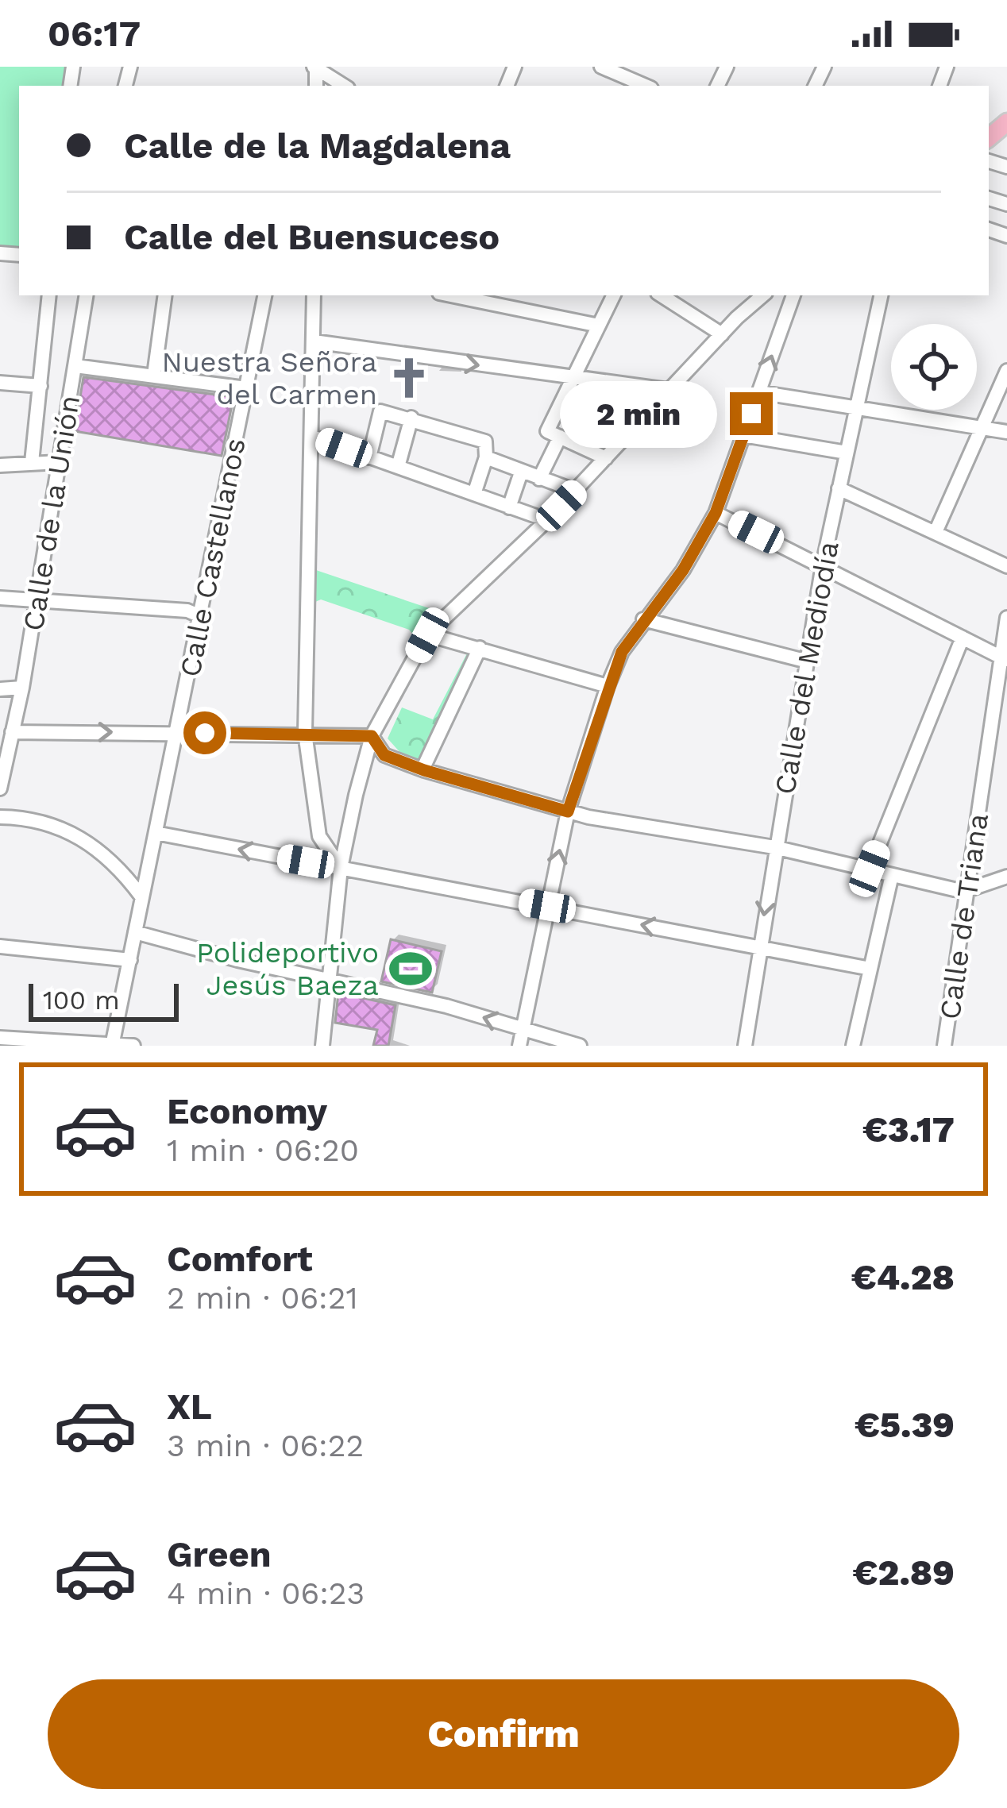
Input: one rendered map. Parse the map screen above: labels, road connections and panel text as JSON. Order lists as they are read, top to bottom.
{
  "streets": {
    "street": [
      "Calle de la Unión",
      "Calle Castellanos",
      "Calle del Mediodía",
      "Calle de Triana"
    ]
  },
  "places": {
    "church": ["Nuestra Señora del Carmen"],
    "sports": ["Polideportivo Jesús Baeza"]
  },
  "scale_bar": "100 m",
  "page": {
    "status": "06:17",
    "banner": ["Calle de la Magdalena", "Calle del Buensuceso"],
    "bubble": "2 min",
    "scale": "100 m",
    "list": [
      {
        "name": "Economy",
        "note": "1 min · 06:20",
        "value": "€3.17"
      },
      {
        "name": "Comfort",
        "note": "2 min · 06:21",
        "value": "€4.28"
      },
      {
        "name": "XL",
        "note": "3 min · 06:22",
        "value": "€5.39"
      },
      {
        "name": "Green",
        "note": "4 min · 06:23",
        "value": "€2.89"
      }
    ],
    "buttons": "Confirm"
  }
}
